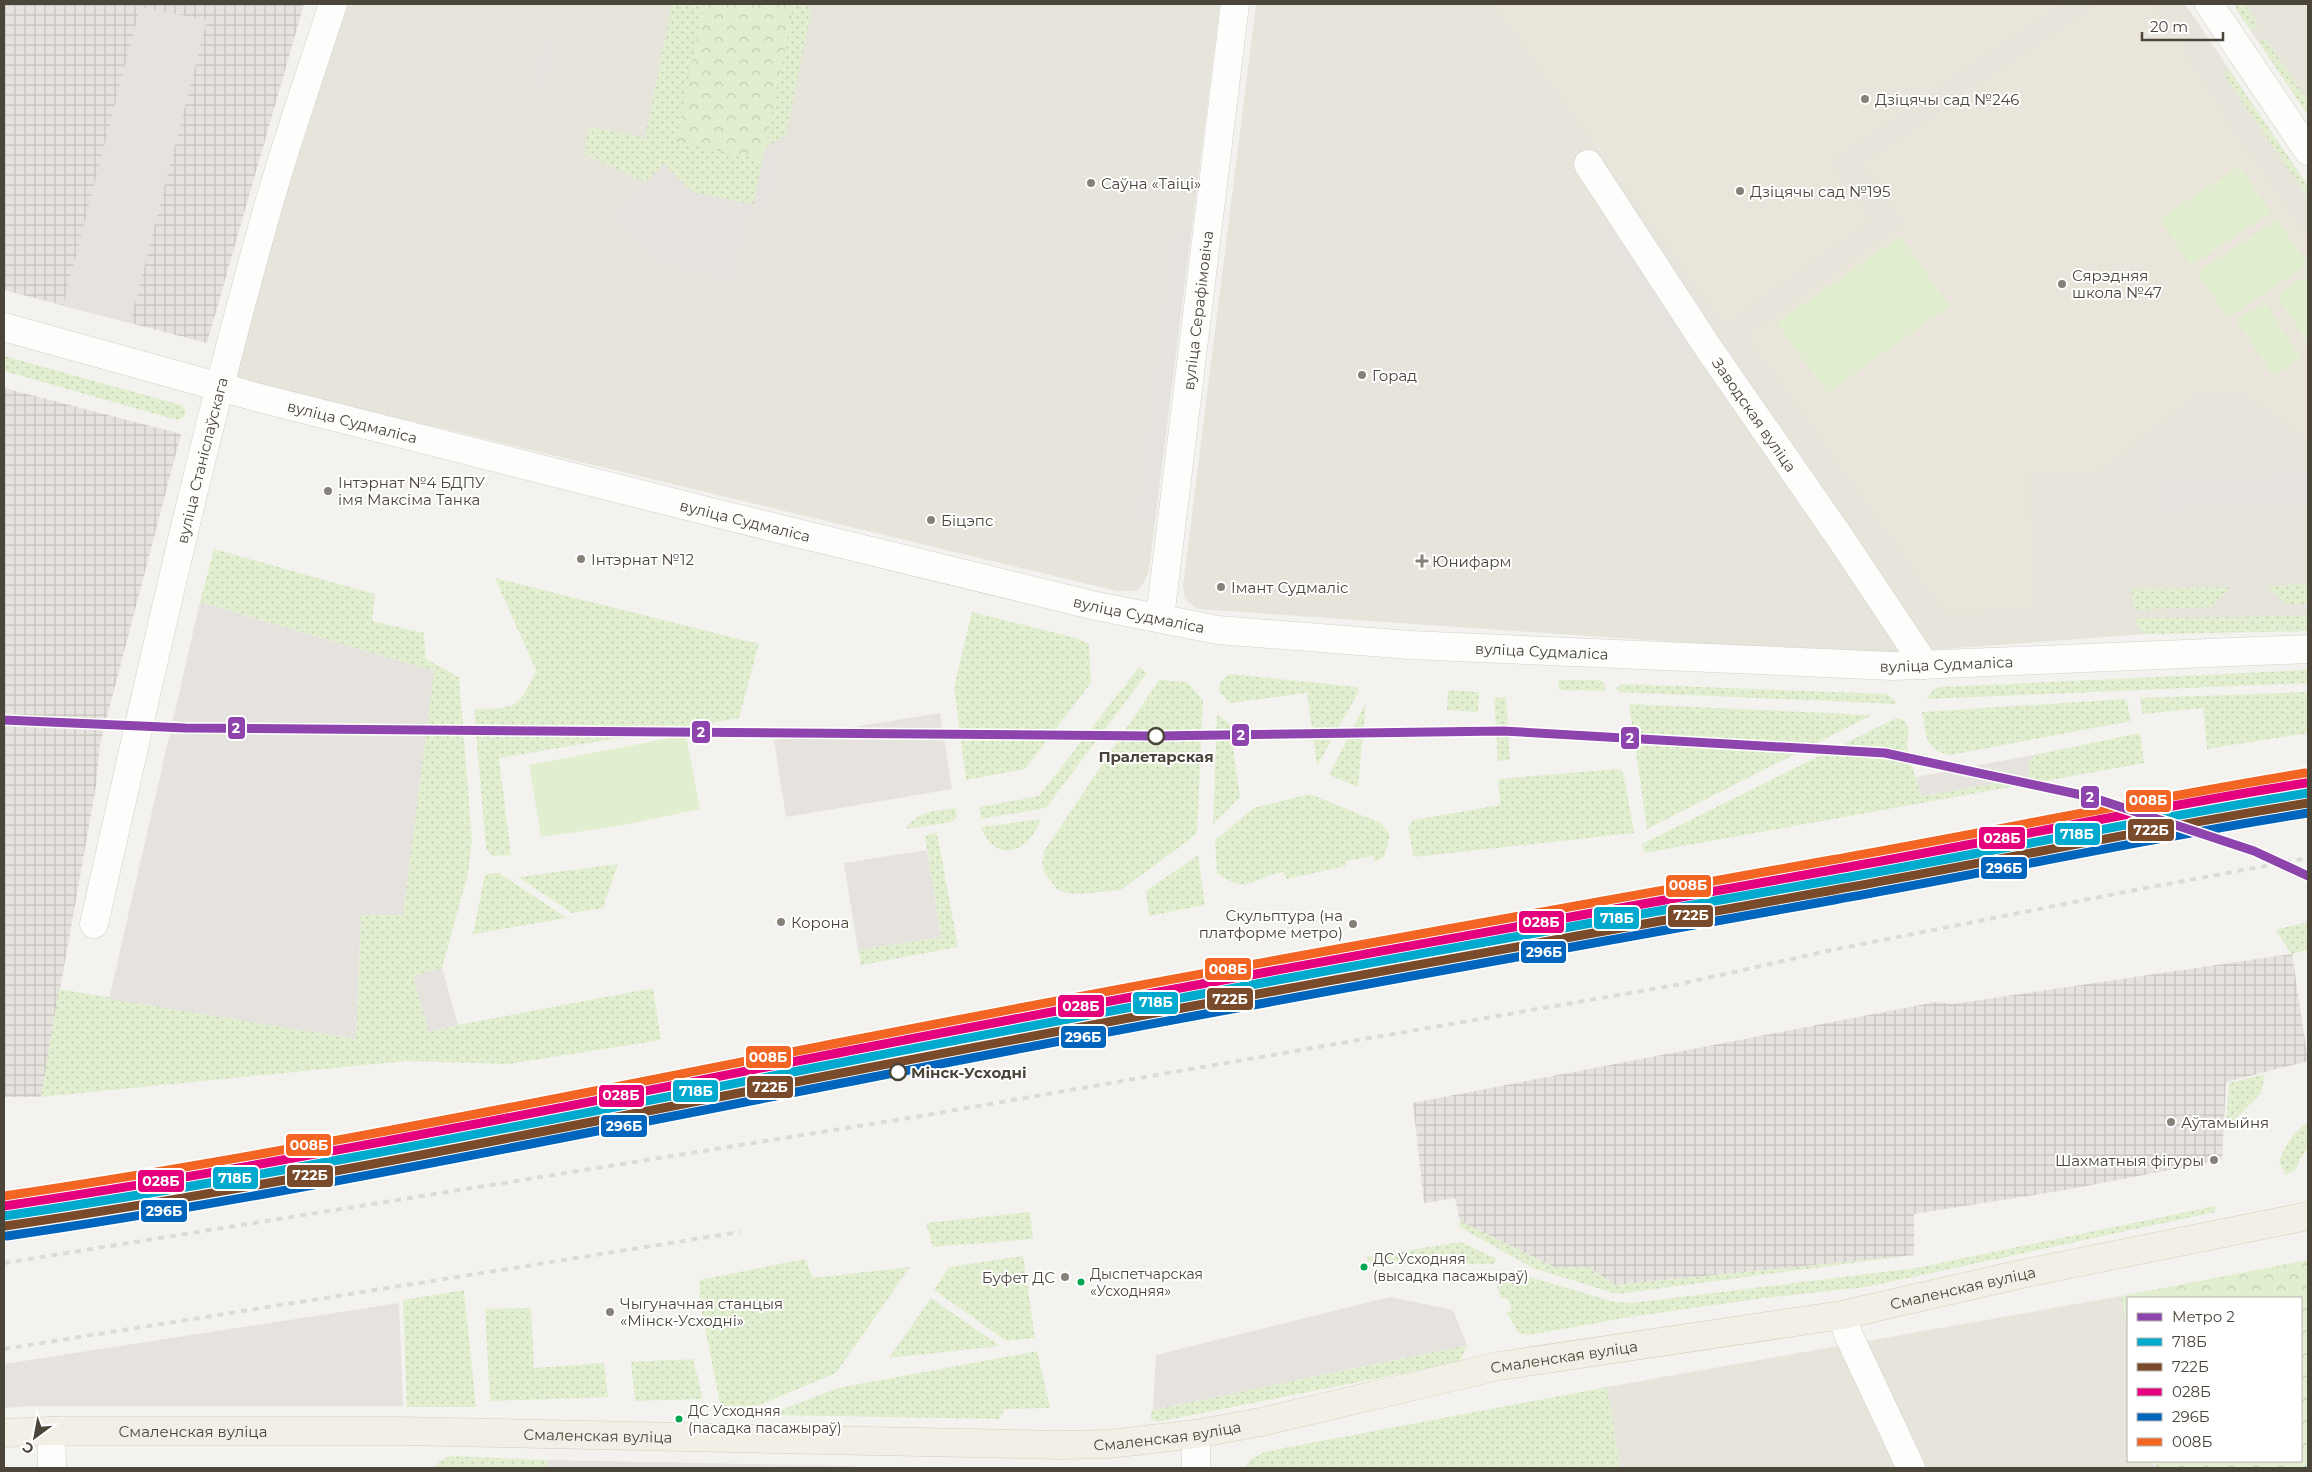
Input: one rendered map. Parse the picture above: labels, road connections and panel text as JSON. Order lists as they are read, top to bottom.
{
  "streets": {
    "main road": ["Смаленская вуліца"],
    "street": [
      "вуліца Серафімовіча",
      "Заводская вуліца",
      "вуліца Судмаліса",
      "вуліца Станіслаўскага"
    ]
  },
  "crossings": [
    ["вуліца Серафімовіча", "вуліца Судмаліса"],
    ["Заводская вуліца", "вуліца Судмаліса"],
    ["вуліца Судмаліса", "вуліца Станіслаўскага"]
  ],
  "places": {
    "other": [
      "Дзіцячы сад №246",
      "Саўна «Таіці»",
      "Дзіцячы сад №195",
      "Сярэдняя школа №47",
      "Горад",
      "Інтэрнат №4 БДПУ імя Максіма Танка",
      "Біцэпс",
      "Інтэрнат №12",
      "Імант Судмаліс",
      "Пралетарская",
      "Корона",
      "Скульптура (на платформе метро)",
      "Мінск-Усходні",
      "Аўтамыйня",
      "Шахматныя фігуры",
      "ДС Усходняя (высадка пасажыраў)",
      "Буфет ДС",
      "Дыспетчарская «Усходняя»",
      "Чыгуначная станцыя «Мінск-Усходні»",
      "ДС Усходняя (пасадка пасажыраў)"
    ],
    "health": ["Юнифарм"]
  },
  "lines": [
    "metro line 2",
    "transit line 008Б",
    "transit line 028Б",
    "transit line 718Б",
    "transit line 722Б",
    "transit line 296Б"
  ],
  "legend": [
    "Метро 2",
    "718Б",
    "722Б",
    "028Б",
    "296Б",
    "008Б"
  ],
  "scale_bar": "20 m",
  "north": "bottom left"
}
